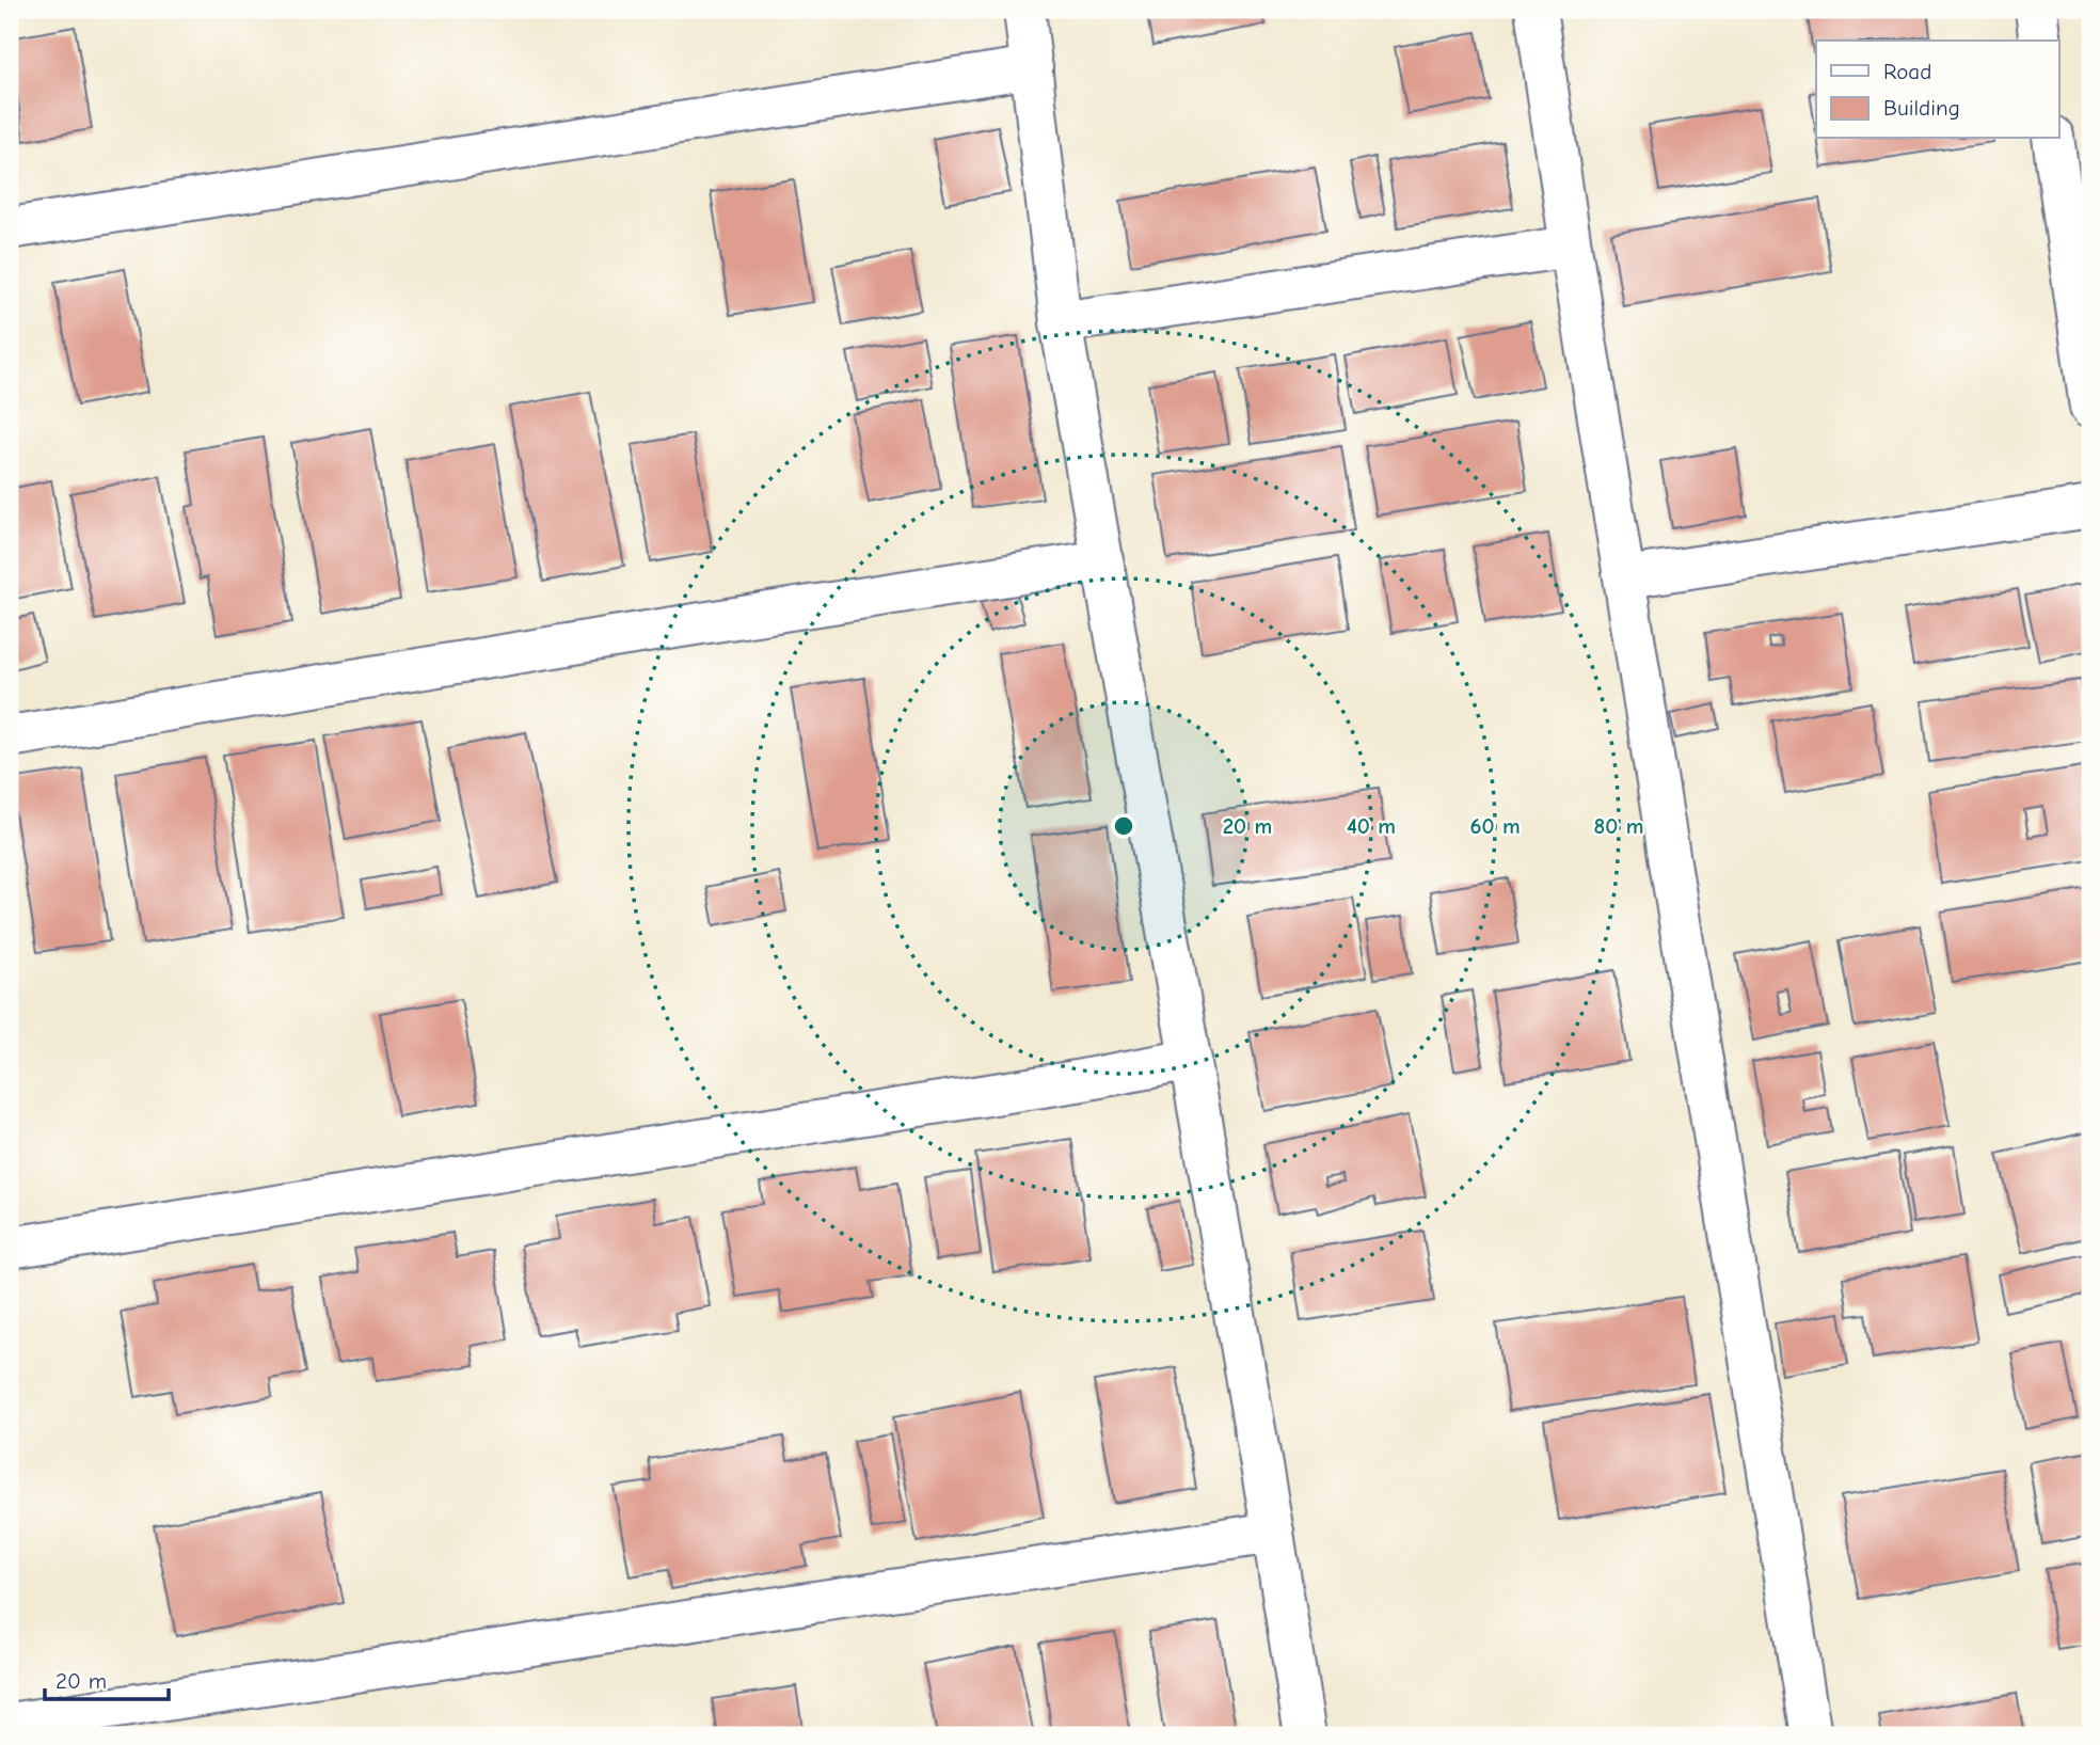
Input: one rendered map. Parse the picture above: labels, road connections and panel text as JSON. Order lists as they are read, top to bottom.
{
  "legend": ["Road", "Building"],
  "scale_bar": "20 m",
  "rings": [
    "20 m",
    "40 m",
    "60 m",
    "80 m"
  ]
}
